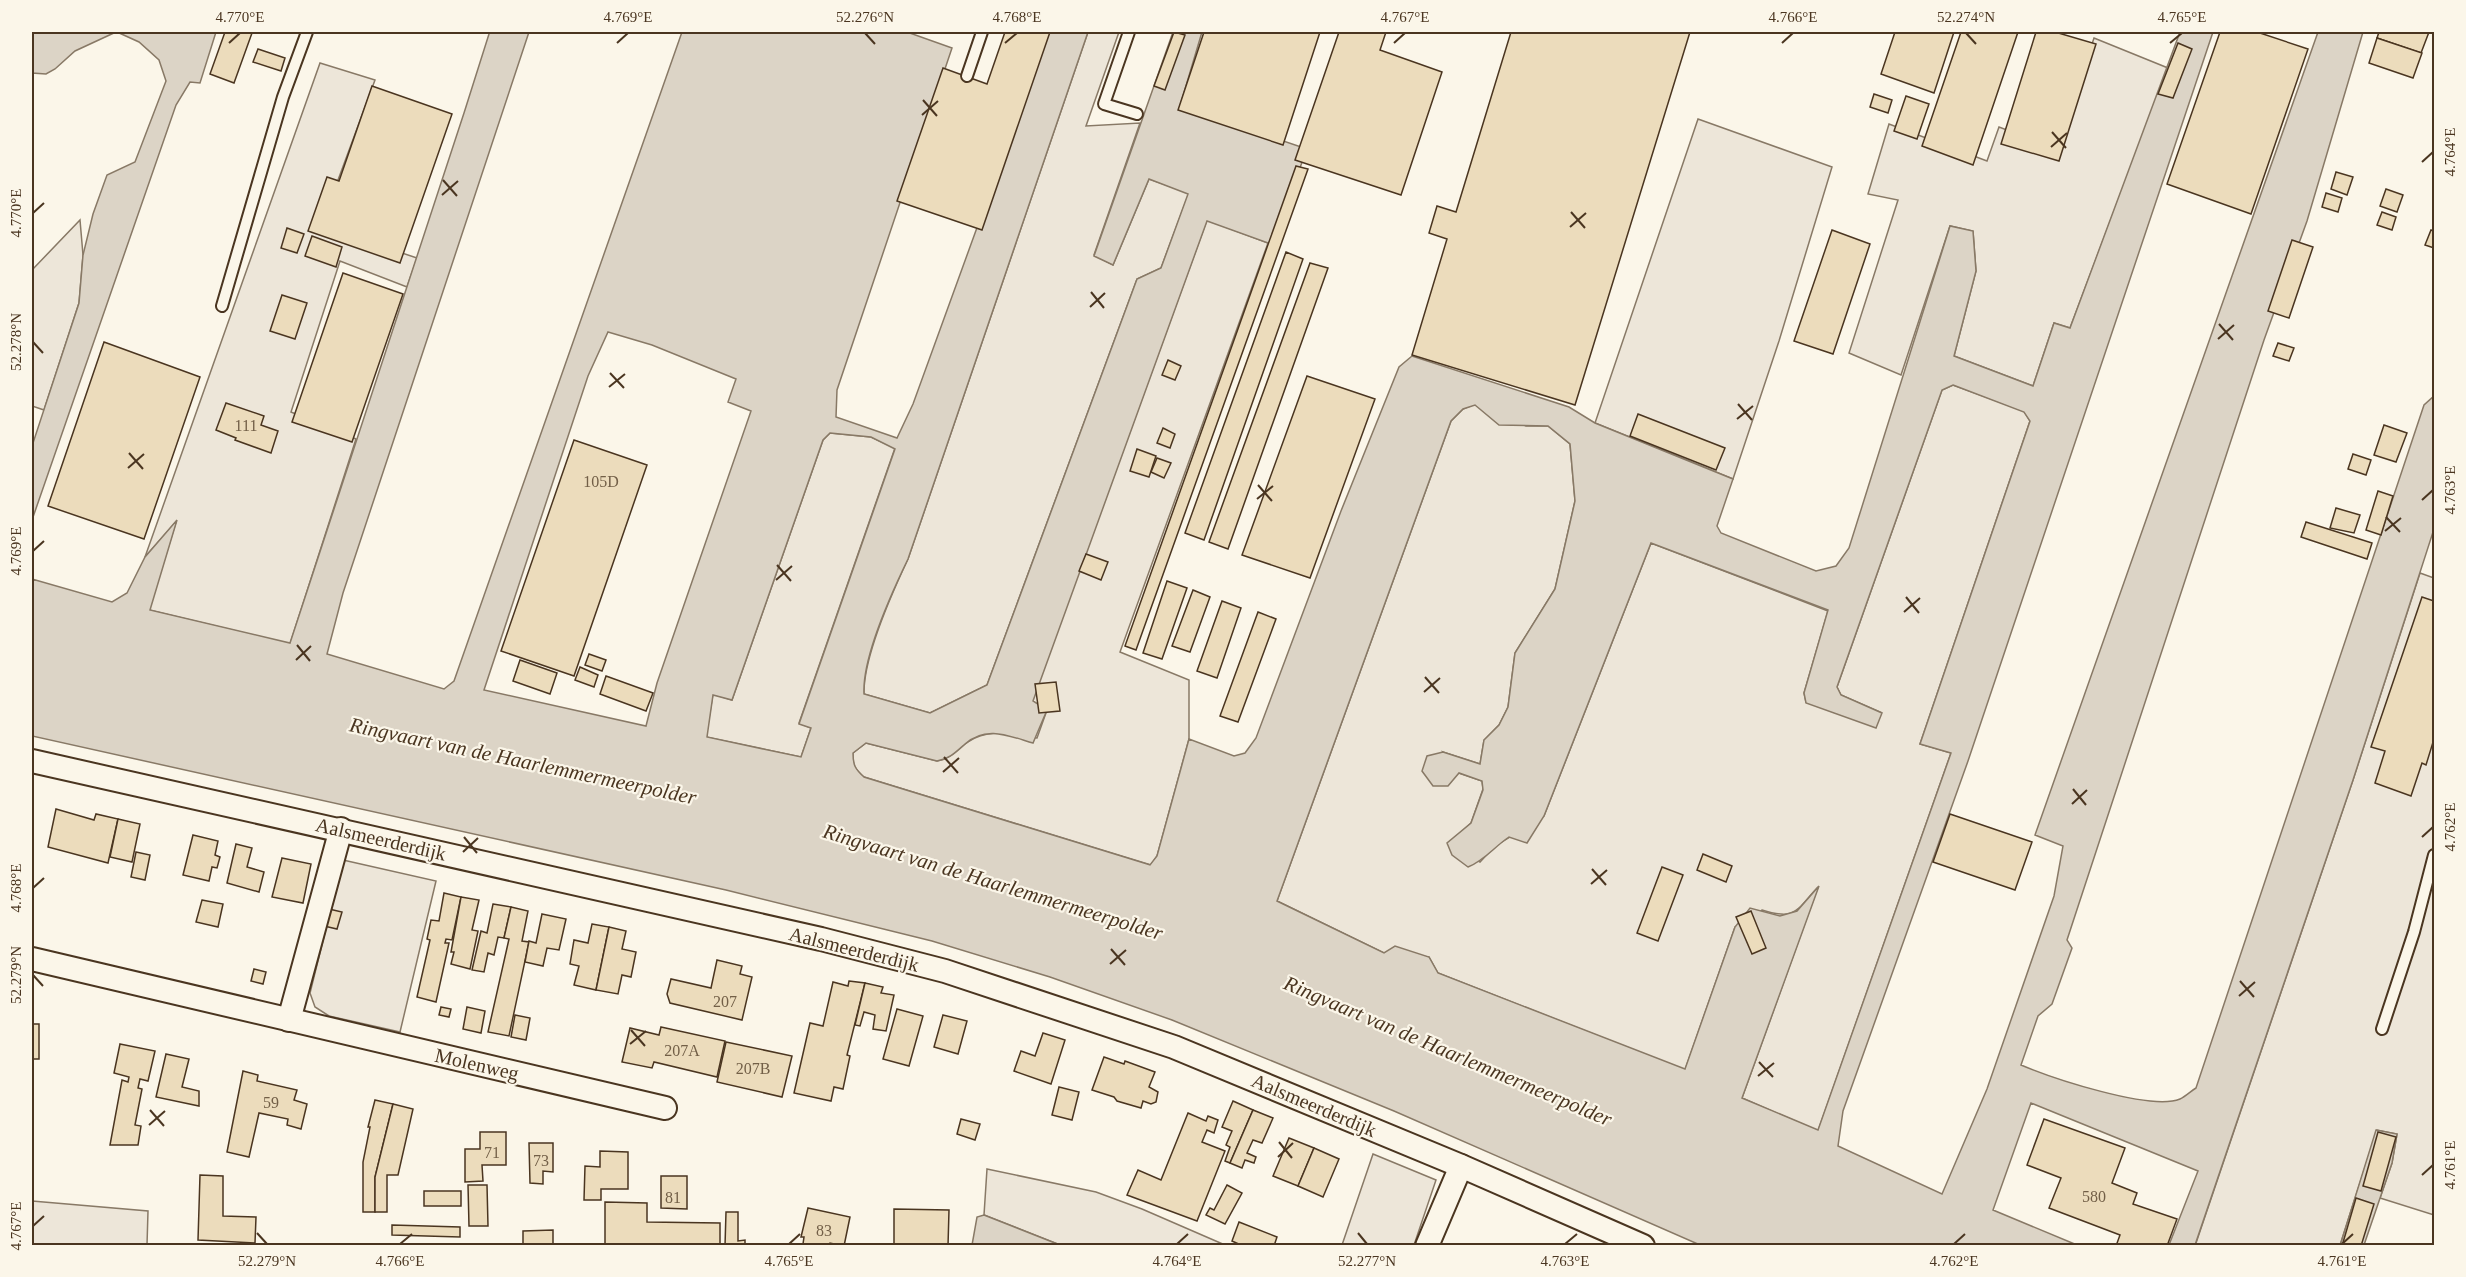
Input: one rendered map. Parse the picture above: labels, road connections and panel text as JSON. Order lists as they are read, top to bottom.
{
  "streets": {
    "street": ["Aalsmeerderdijk", "Molenweg"]
  },
  "water": ["Ringvaart van de Haarlemmermeerpolder"],
  "house_numbers": [
    "111",
    "105D",
    "207",
    "207A",
    "207B",
    "59",
    "71",
    "73",
    "580",
    "81",
    "83"
  ],
  "coordinates": [
    "4.770°E",
    "4.769°E",
    "52.276°N",
    "4.768°E",
    "4.767°E",
    "4.766°E",
    "52.274°N",
    "4.765°E",
    "4.764°E",
    "52.278°N",
    "4.763°E",
    "4.762°E",
    "52.279°N",
    "4.761°E",
    "52.277°N"
  ]
}
